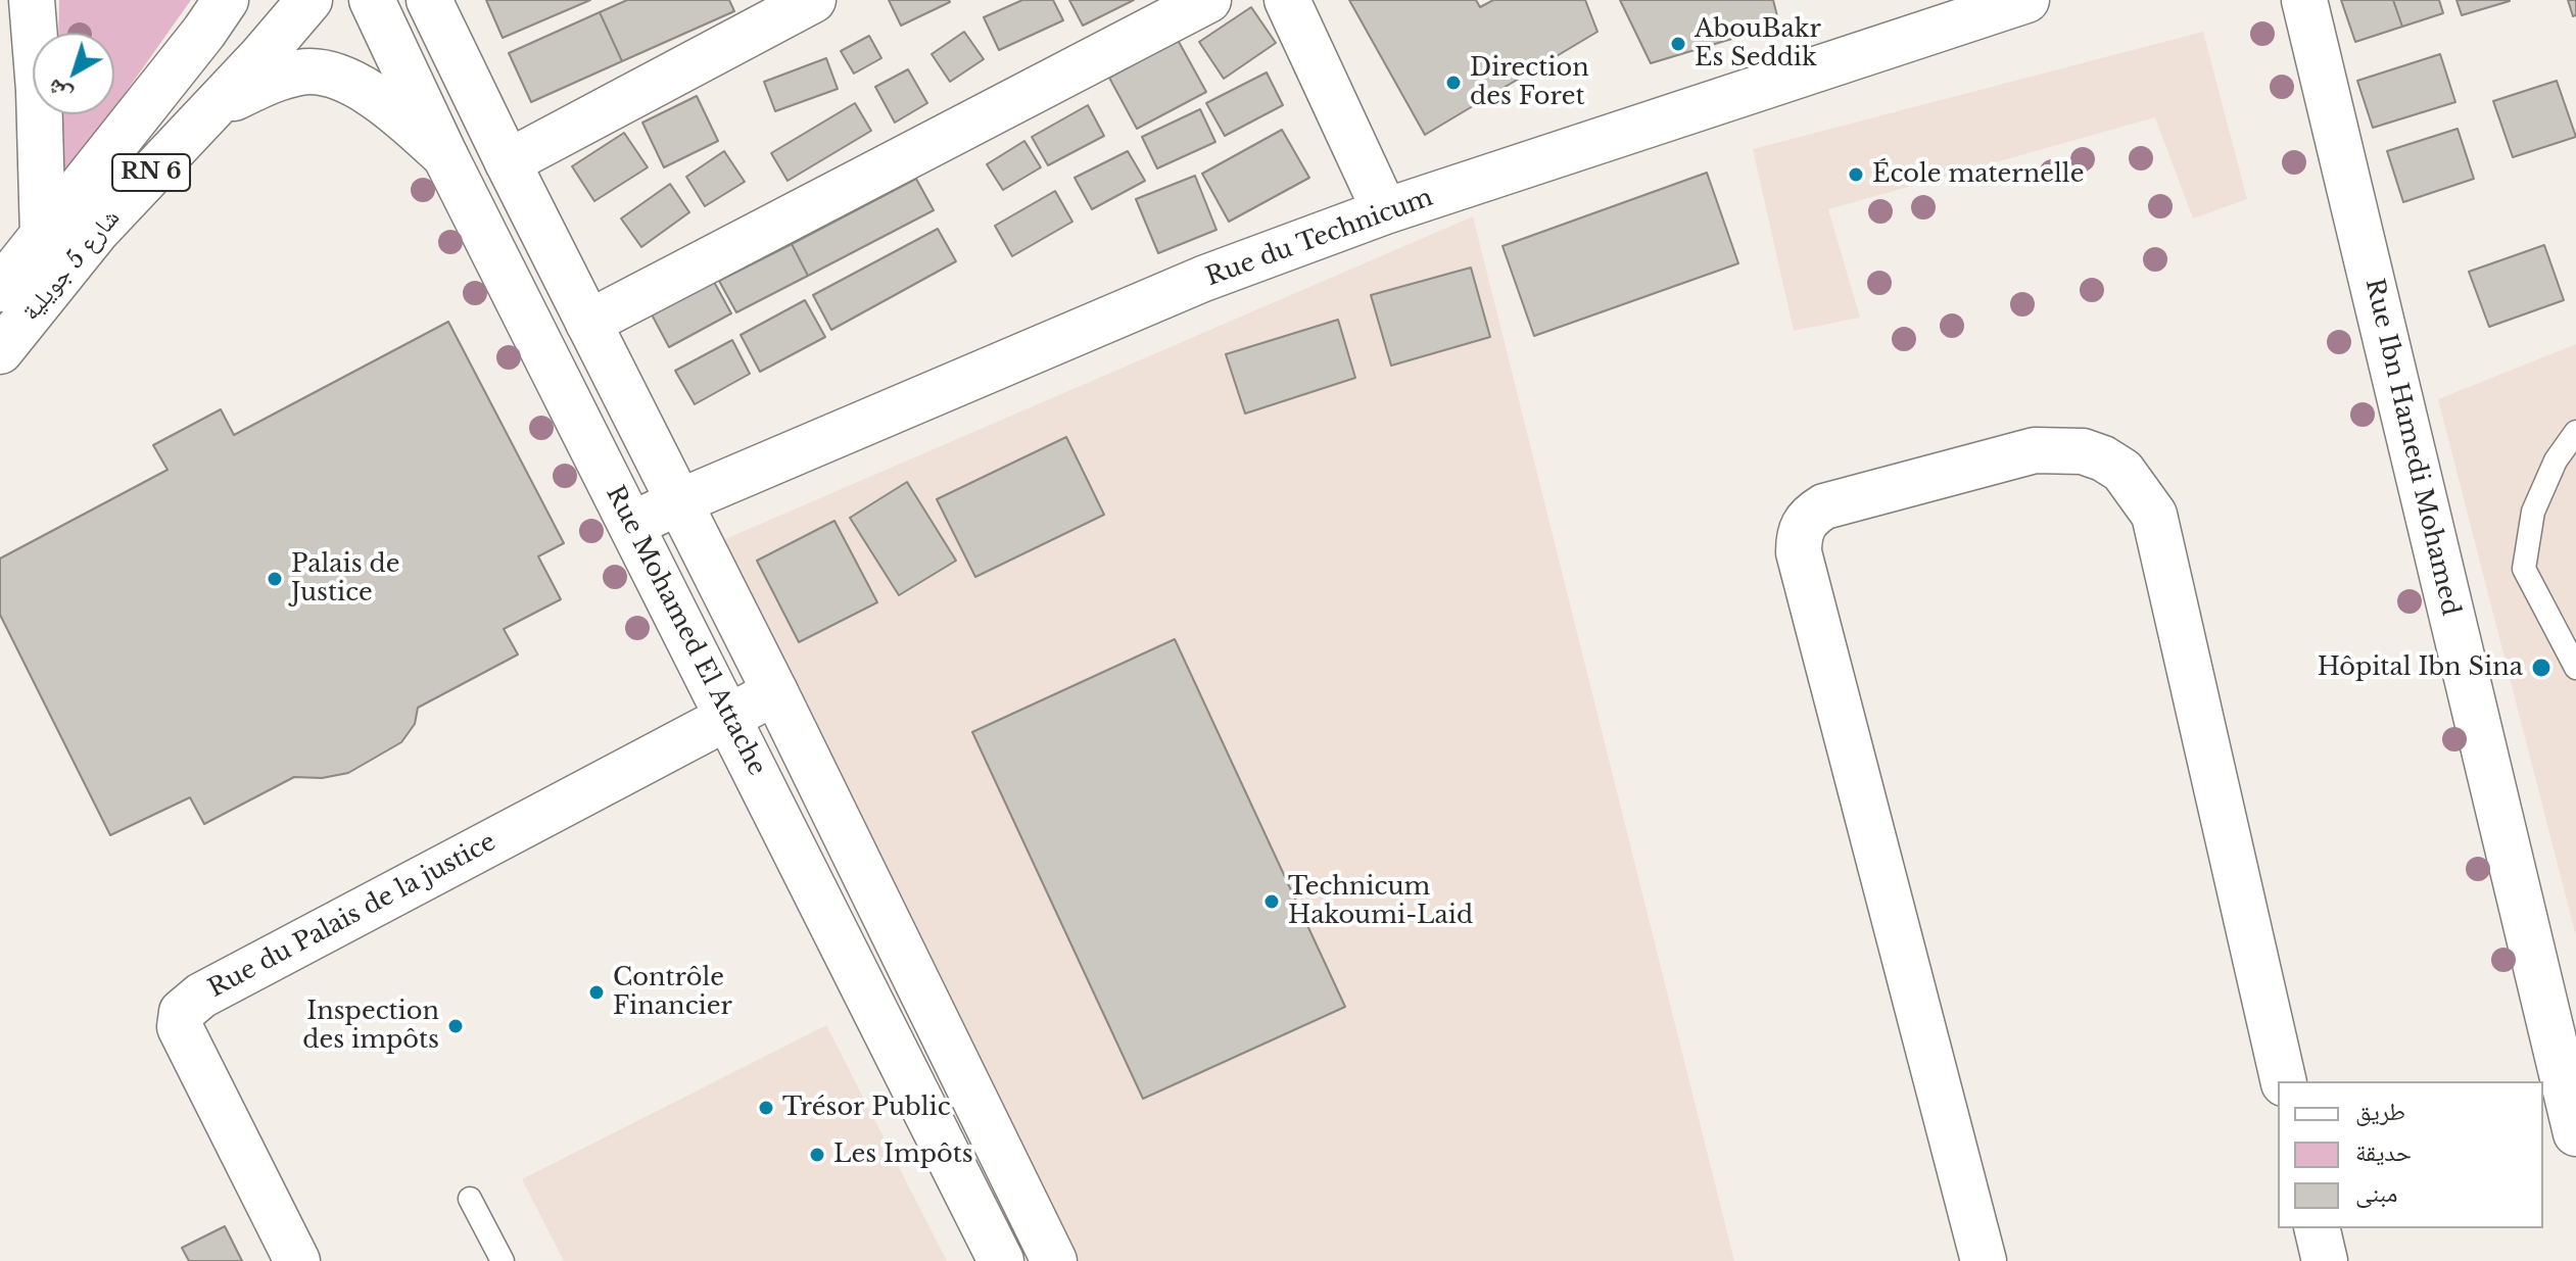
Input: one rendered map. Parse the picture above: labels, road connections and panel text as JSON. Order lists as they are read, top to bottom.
{
  "streets": {
    "street": [
      "RN 6",
      "Rue du Technicum",
      "شارع 5 جويلية",
      "Rue Ibn Hamedi Mohamed",
      "Rue Mohamed El Attache",
      "Rue du Palais de la justice"
    ]
  },
  "crossings": [
    ["Rue du Technicum", "Rue Mohamed El Attache"],
    ["Rue Mohamed El Attache", "Rue du Palais de la justice"]
  ],
  "places": [
    "AbouBakr Es Seddik",
    "Direction des Foret",
    "École maternelle",
    "Palais de Justice",
    "Hôpital Ibn Sina",
    "Technicum Hakoumi-Laid",
    "Contrôle Financier",
    "Inspection des impôts",
    "Trésor Public",
    "Les Impôts"
  ],
  "legend": ["طريق", "حديقة", "مبنى"],
  "north": "bottom left"
}
